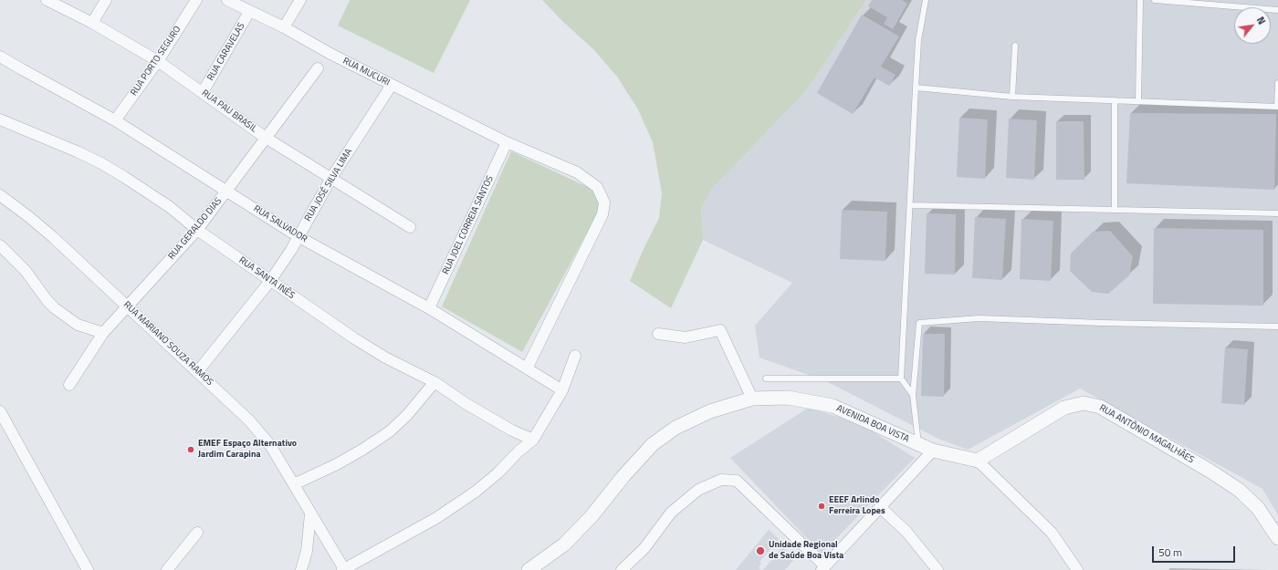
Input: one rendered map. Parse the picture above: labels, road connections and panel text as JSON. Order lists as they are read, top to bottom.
{
  "streets": {
    "street": [
      "RUA CARAVELAS",
      "RUA PORTO SEGURO",
      "RUA MUCURI",
      "RUA PAU BRASIL",
      "RUA JOSÉ SILVA LIMA",
      "RUA SALVADOR",
      "RUA JOEL CORREIA SANTOS",
      "RUA GERALDO DIAS",
      "RUA SANTA INÊS",
      "RUA MARIANO SOUZA RAMOS",
      "AVENIDA BOA VISTA",
      "RUA ANTÔNIO MAGALHÃES"
    ]
  },
  "crossings": [
    ["RUA CARAVELAS", "RUA MUCURI"],
    ["RUA CARAVELAS", "RUA PAU BRASIL"],
    ["RUA PORTO SEGURO", "RUA PAU BRASIL"],
    ["RUA PORTO SEGURO", "RUA SALVADOR"],
    ["RUA MUCURI", "RUA JOSÉ SILVA LIMA"],
    ["RUA MUCURI", "RUA SALVADOR"],
    ["RUA MUCURI", "RUA JOEL CORREIA SANTOS"],
    ["RUA PAU BRASIL", "RUA JOSÉ SILVA LIMA"],
    ["RUA PAU BRASIL", "RUA GERALDO DIAS"],
    ["RUA JOSÉ SILVA LIMA", "RUA SALVADOR"],
    ["RUA JOSÉ SILVA LIMA", "RUA SANTA INÊS"],
    ["RUA JOSÉ SILVA LIMA", "RUA MARIANO SOUZA RAMOS"],
    ["RUA SALVADOR", "RUA JOEL CORREIA SANTOS"],
    ["RUA SALVADOR", "RUA GERALDO DIAS"],
    ["RUA GERALDO DIAS", "RUA SANTA INÊS"],
    ["RUA GERALDO DIAS", "RUA MARIANO SOUZA RAMOS"],
    ["AVENIDA BOA VISTA", "RUA ANTÔNIO MAGALHÃES"]
  ],
  "places": ["EMEF Espaço Alternativo Jardim Carapina", "EEEF Arlindo Ferreira Lopes", "Unidade Regional de Saúde Boa Vista"],
  "scale_bar": "50 m",
  "north": "top right"
}
